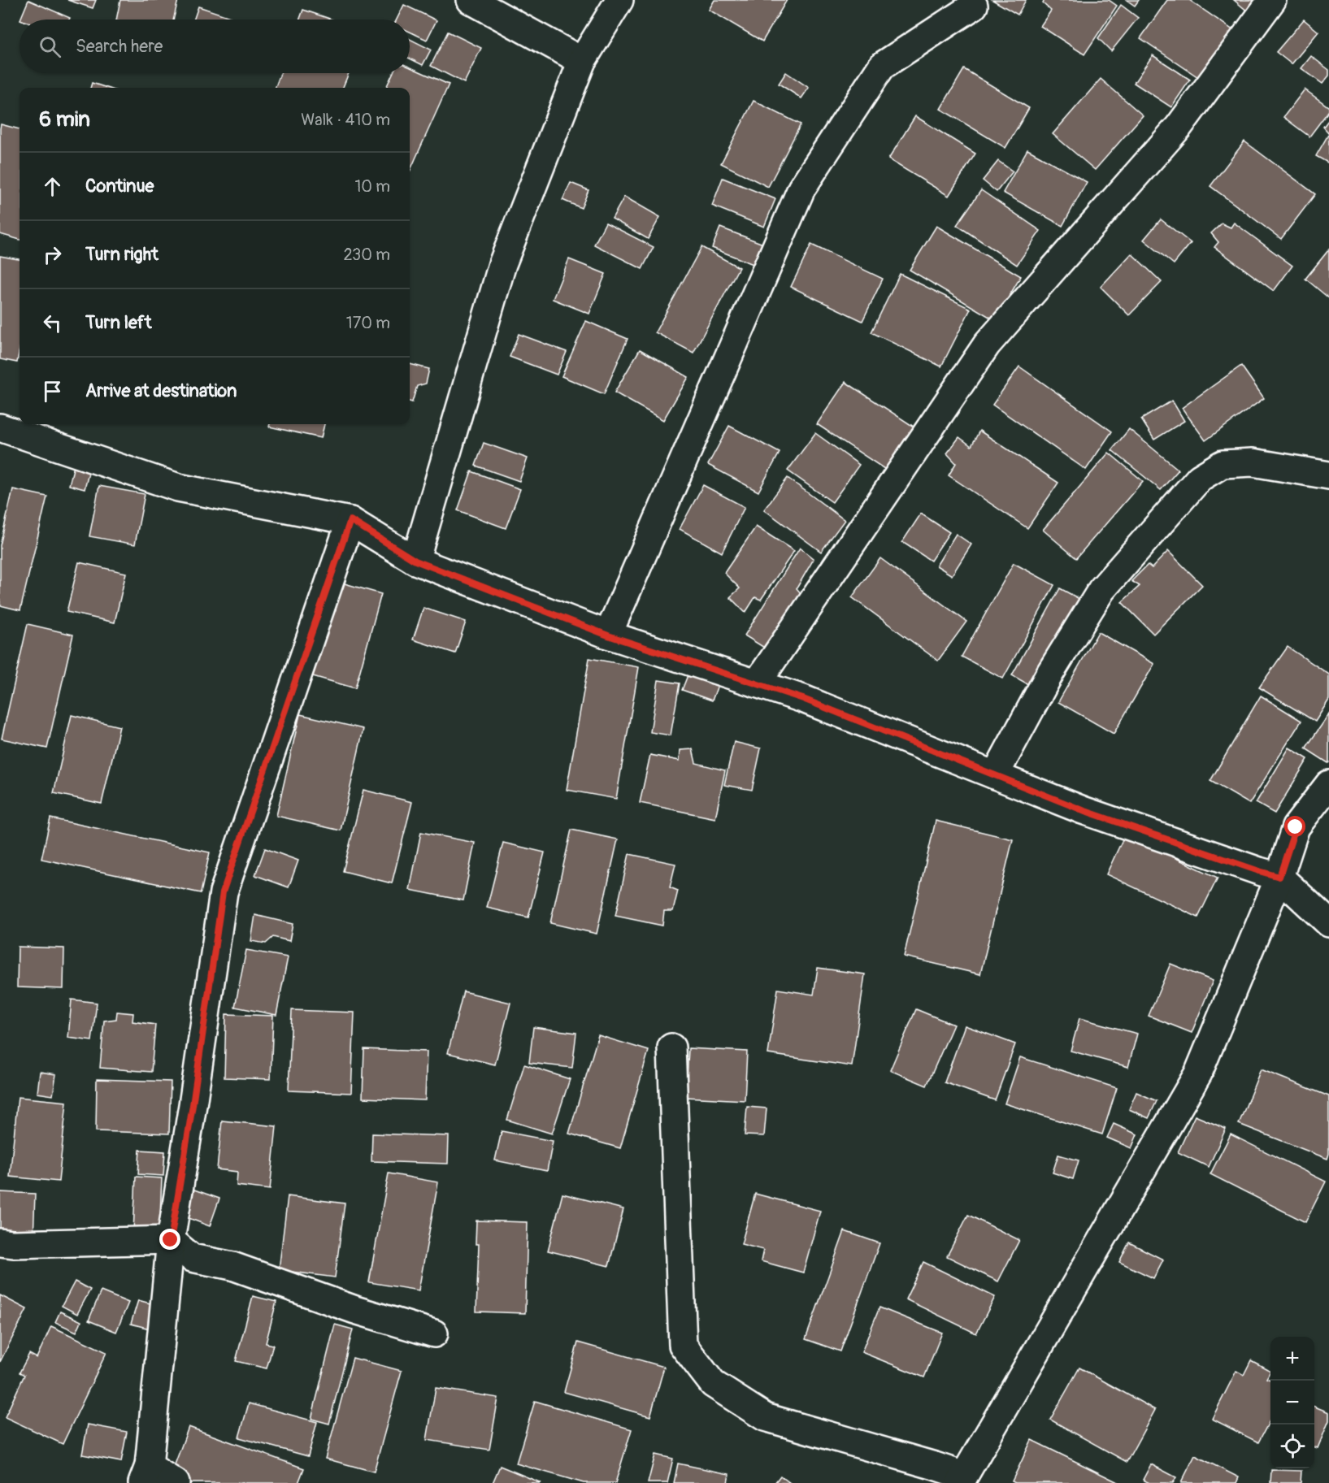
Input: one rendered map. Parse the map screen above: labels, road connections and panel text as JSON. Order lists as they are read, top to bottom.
{
  "page": {
    "search": "Search here",
    "heading": ["6 min", "Walk · 410 m"],
    "list": [
      ["Continue", "10 m"],
      ["Turn right", "230 m"],
      ["Turn left", "170 m"],
      "Arrive at destination"
    ],
    "map_buttons": ["+", "−"]
  }
}
